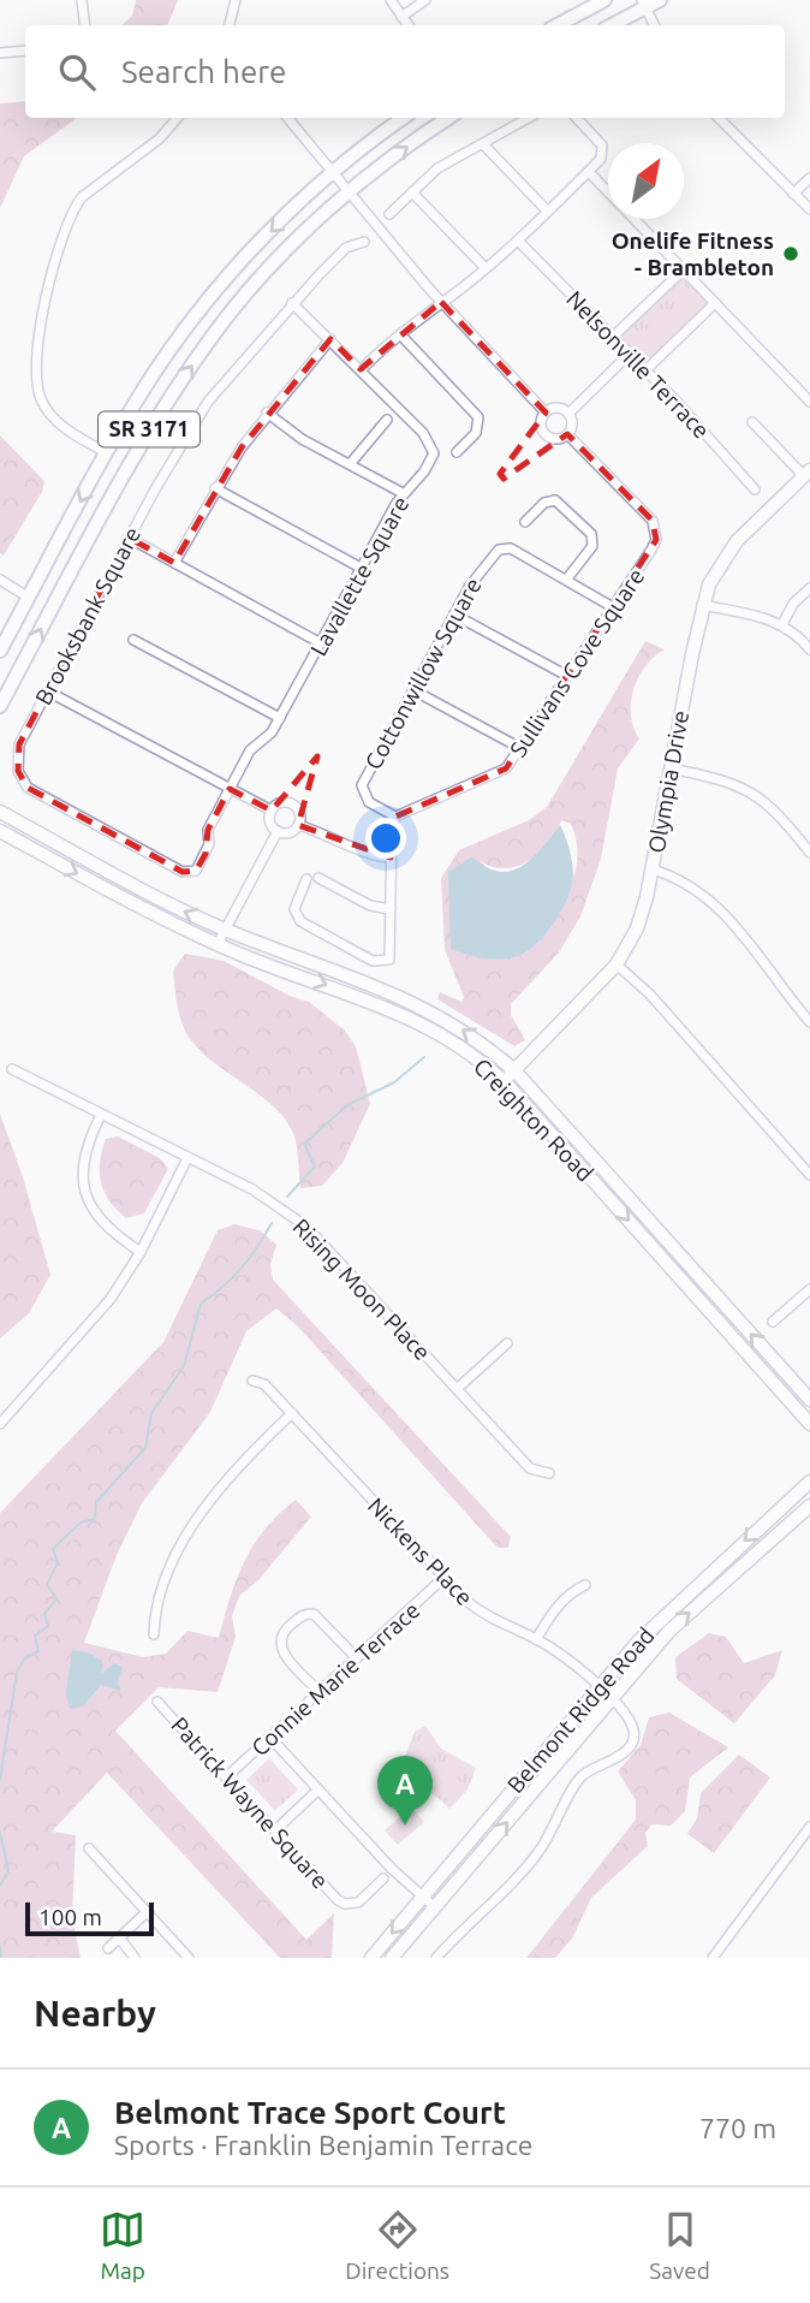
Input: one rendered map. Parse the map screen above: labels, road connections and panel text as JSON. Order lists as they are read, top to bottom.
{
  "streets": {
    "main road": ["SR 3171"],
    "street": [
      "Nelsonville Terrace",
      "Lavallette Square",
      "Brooksbank Square",
      "Sullivans Cove Square",
      "Cottonwillow Square",
      "Olympia Drive",
      "Creighton Road",
      "Rising Moon Place",
      "Nickens Place",
      "Connie Marie Terrace",
      "Belmont Ridge Road",
      "Patrick Wayne Square"
    ]
  },
  "crossings": [
    ["Lavallette Square", "Brooksbank Square"],
    ["Sullivans Cove Square", "Cottonwillow Square"],
    ["Olympia Drive", "Creighton Road"],
    ["Nickens Place", "Connie Marie Terrace"],
    ["Nickens Place", "Belmont Ridge Road"],
    ["Connie Marie Terrace", "Patrick Wayne Square"]
  ],
  "places": ["Onelife Fitness - Brambleton"],
  "scale_bar": "100 m",
  "north": "top right",
  "page": {
    "search": "Search here",
    "pins": "A",
    "scale": "100 m",
    "heading": "Nearby",
    "list": [
      {
        "mark": "A",
        "name": "Belmont Trace Sport Court",
        "note": "Sports · Franklin Benjamin Terrace",
        "value": "770 m"
      }
    ],
    "nav": ["Map", "Directions", "Saved"]
  }
}
